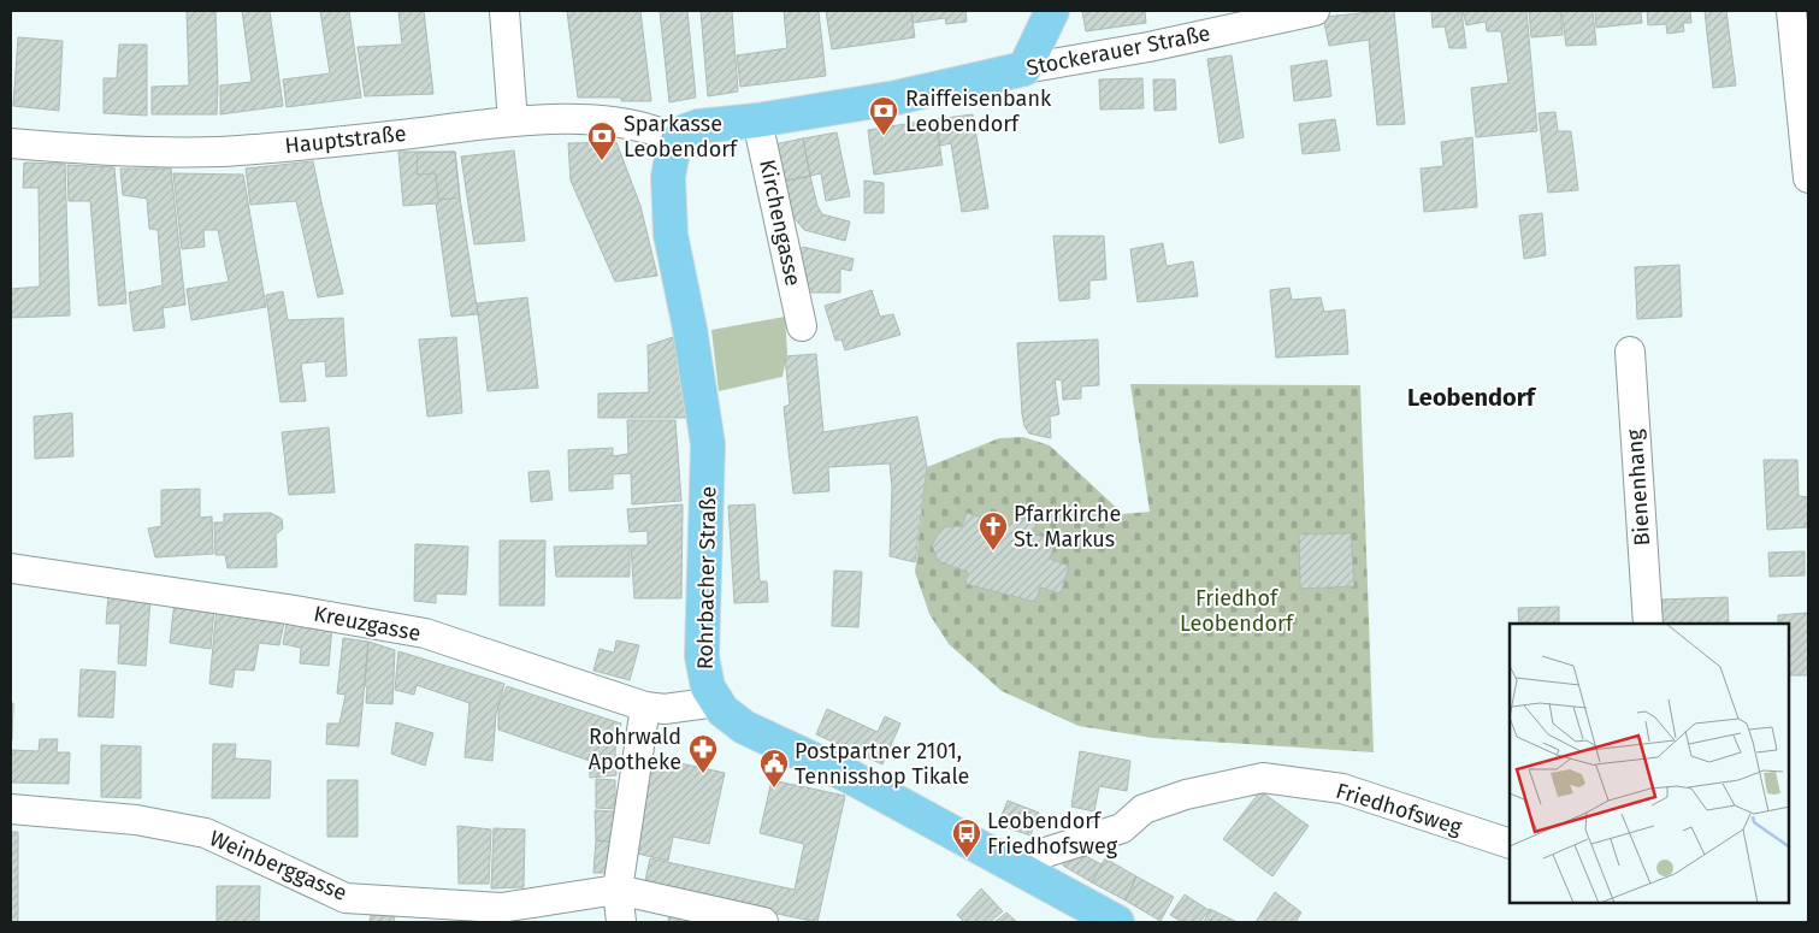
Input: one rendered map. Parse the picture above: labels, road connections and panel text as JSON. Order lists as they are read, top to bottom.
{
  "streets": {
    "main road": ["Stockerauer Straße", "Rohrbacher Straße"],
    "street": [
      "Hauptstraße",
      "Kirchengasse",
      "Bienenhang",
      "Kreuzgasse",
      "Friedhofsweg",
      "Weinberggasse"
    ]
  },
  "crossings": [
    ["Stockerauer Straße", "Hauptstraße"],
    ["Stockerauer Straße", "Kirchengasse"],
    ["Stockerauer Straße", "Rohrbacher Straße"],
    ["Hauptstraße", "Rohrbacher Straße"],
    ["Rohrbacher Straße", "Kreuzgasse"],
    ["Rohrbacher Straße", "Friedhofsweg"]
  ],
  "districts": ["Leobendorf"],
  "parks": ["Friedhof Leobendorf"],
  "places": {
    "bank": ["Raiffeisenbank Leobendorf", "Sparkasse Leobendorf"],
    "church": ["Pfarrkirche St. Markus"],
    "pharmacy": ["Rohrwald Apotheke"],
    "public building": ["Postpartner 2101, Tennisshop Tikale"],
    "bus stop": ["Leobendorf Friedhofsweg"]
  }
}
